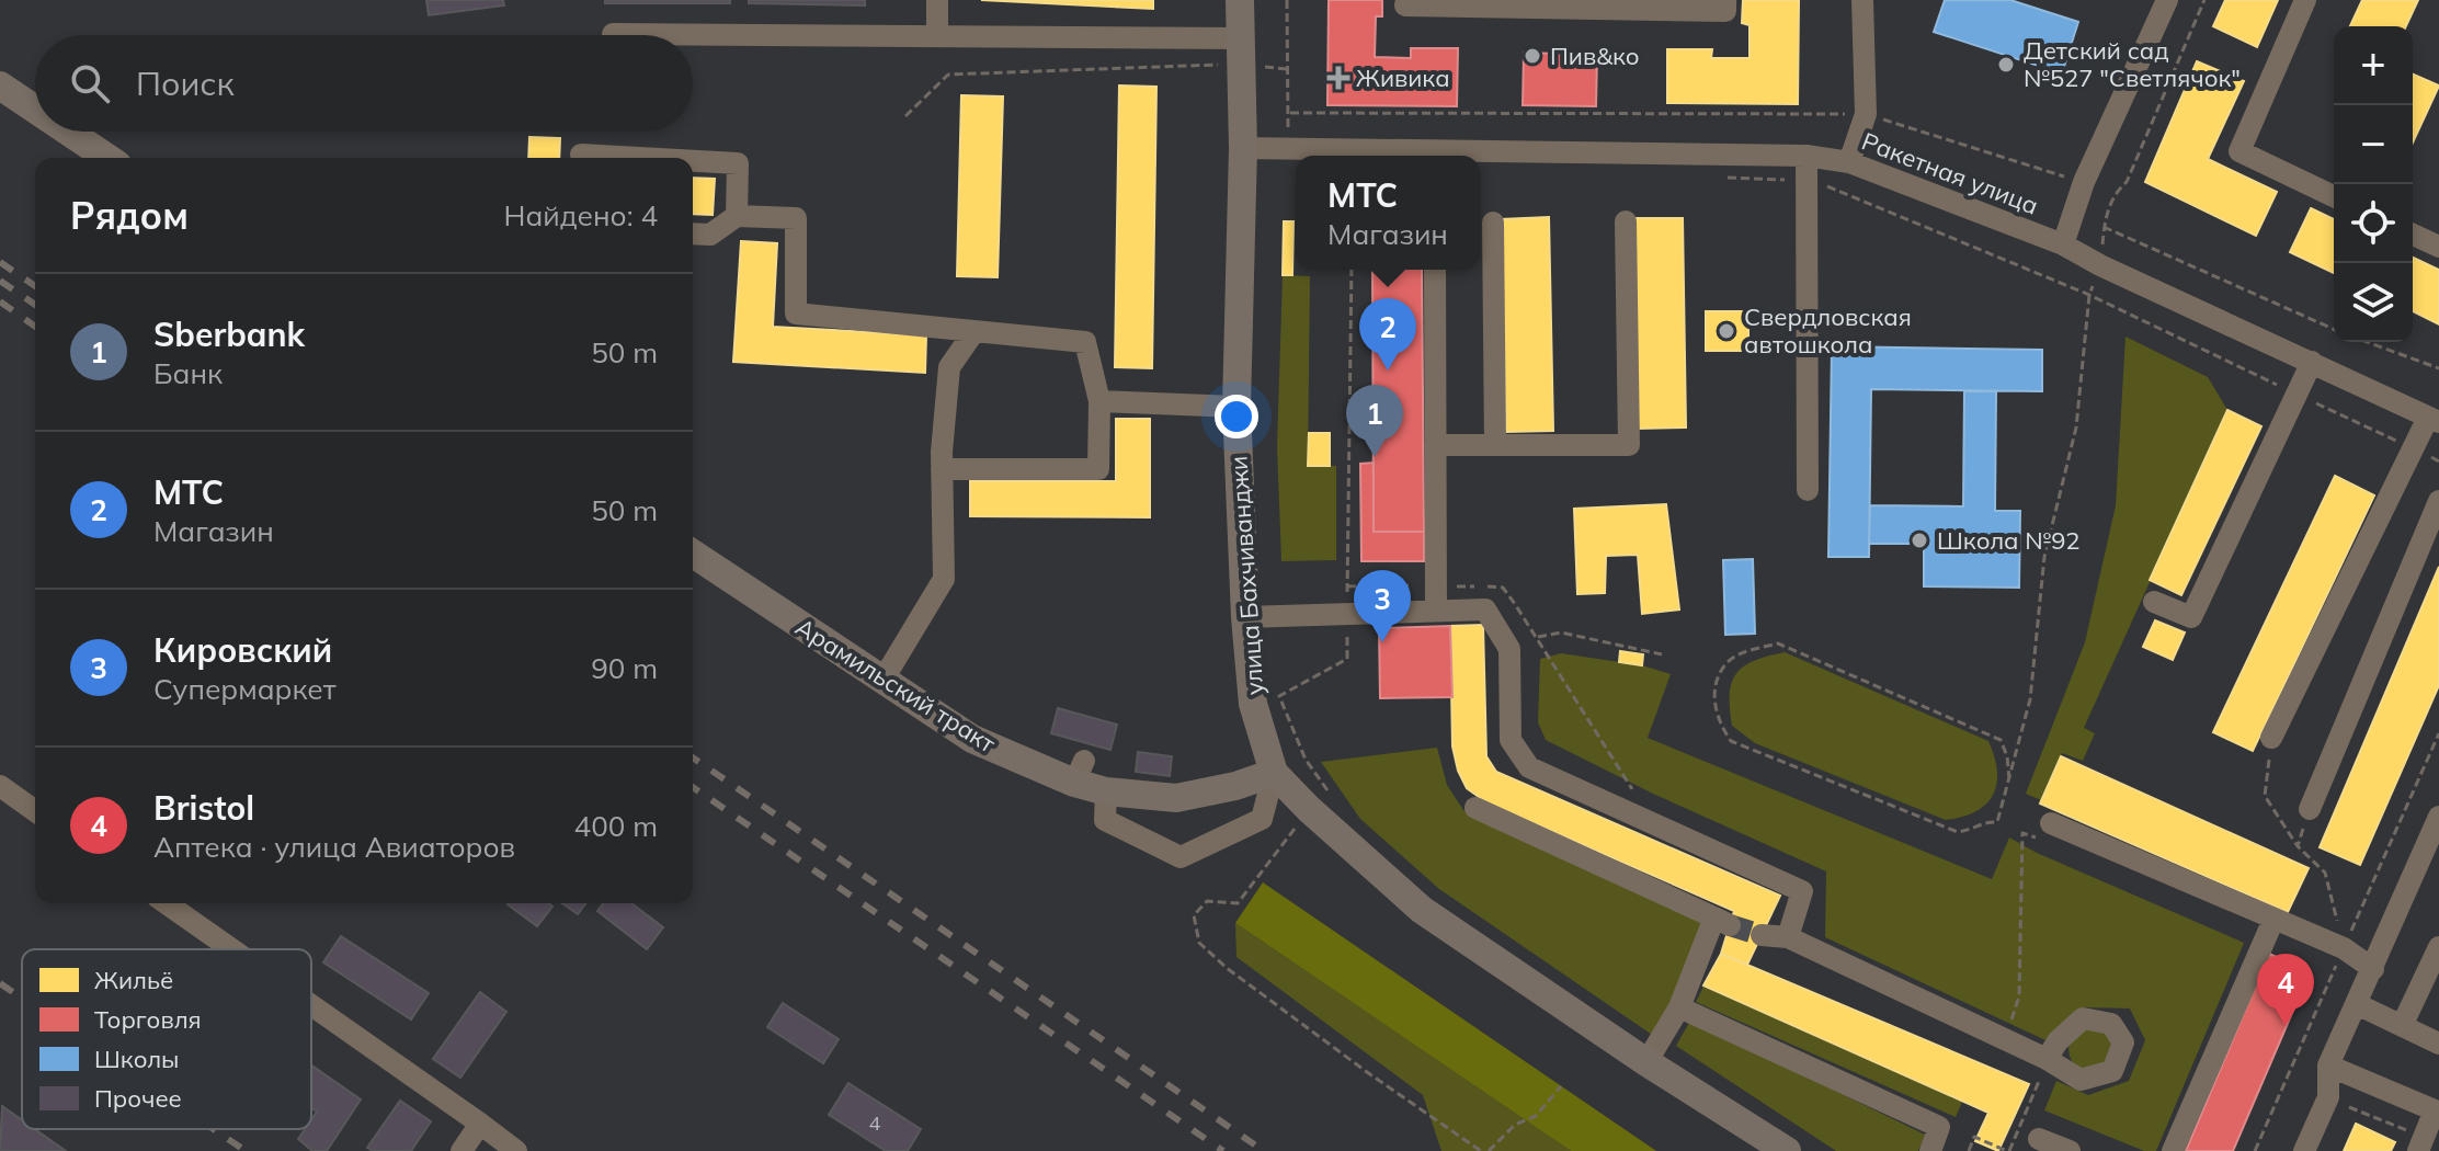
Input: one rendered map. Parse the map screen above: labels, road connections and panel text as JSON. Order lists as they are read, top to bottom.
{
  "streets": {
    "main road": ["улица Бахчиванджи", "Арамильский тракт"],
    "street": ["Ракетная улица"]
  },
  "crossings": [
    ["Ракетная улица", "улица Бахчиванджи"],
    ["улица Бахчиванджи", "Арамильский тракт"]
  ],
  "places": {
    "other": [
      "Пив&ко",
      "Детский сад №527 \"Светлячок\"",
      "Свердловская автошкола",
      "Школа №92"
    ],
    "health": ["Живика"]
  },
  "house_numbers": ["4"],
  "legend": [
    "Жильё",
    "Торговля",
    "Школы",
    "Прочее"
  ],
  "page": {
    "map_buttons": ["+", "−"],
    "search": "Поиск",
    "popup": ["МТС", "Магазин"],
    "heading": ["Рядом", "Найдено: 4"],
    "list": [
      {
        "mark": "1",
        "name": "Sberbank",
        "note": "Банк",
        "value": "50 m"
      },
      {
        "mark": "2",
        "name": "МТС",
        "note": "Магазин",
        "value": "50 m"
      },
      {
        "mark": "3",
        "name": "Кировский",
        "note": "Супермаркет",
        "value": "90 m"
      },
      {
        "mark": "4",
        "name": "Bristol",
        "note": "Аптека · улица Авиаторов",
        "value": "400 m"
      }
    ],
    "pins": [
      "2",
      "1",
      "3",
      "4"
    ]
  }
}
